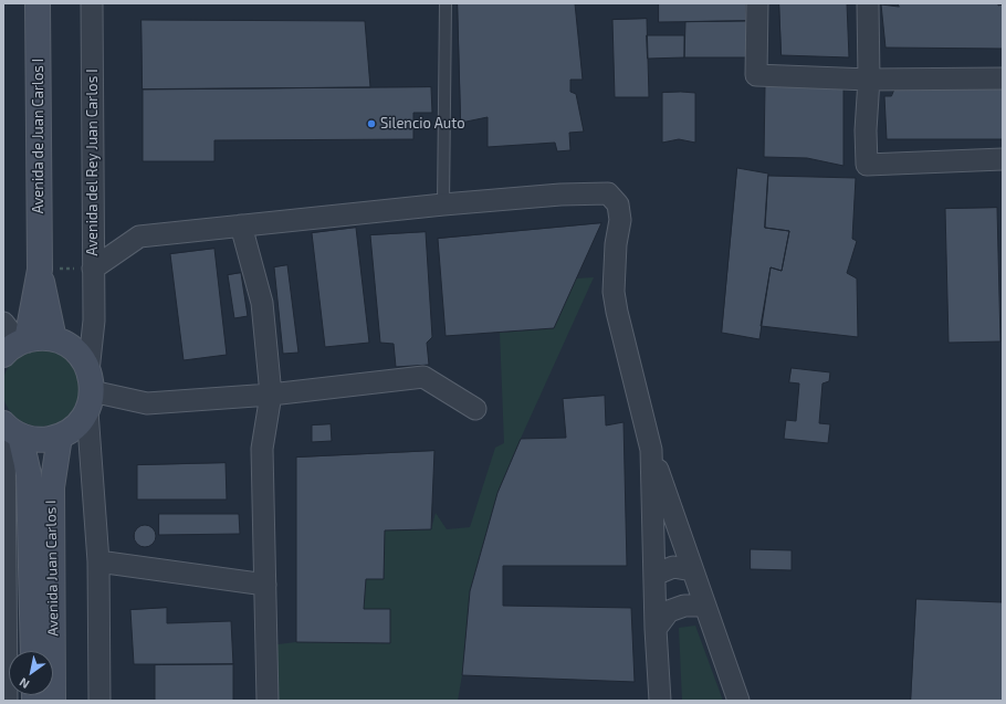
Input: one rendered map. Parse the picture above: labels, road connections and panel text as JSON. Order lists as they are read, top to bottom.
{
  "streets": {
    "main road": ["Avenida de Juan Carlos I", "Avenida Juan Carlos I"],
    "street": ["Avenida del Rey Juan Carlos I"]
  },
  "places": ["Silencio Auto"],
  "north": "bottom left"
}
